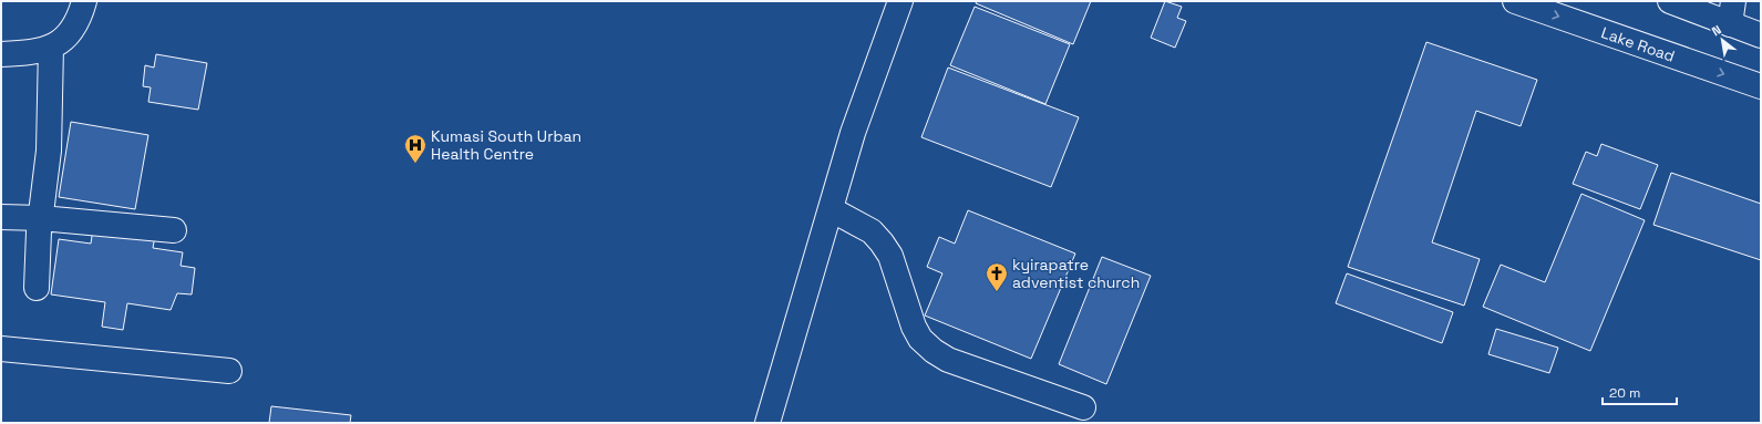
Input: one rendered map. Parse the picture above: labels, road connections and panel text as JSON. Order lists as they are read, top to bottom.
{
  "streets": {
    "street": ["Lake Road"]
  },
  "places": {
    "hospital": ["Kumasi South Urban Health Centre"],
    "church": ["kyirapatre adventist church"]
  },
  "scale_bar": "20 m",
  "north": "top left"
}
